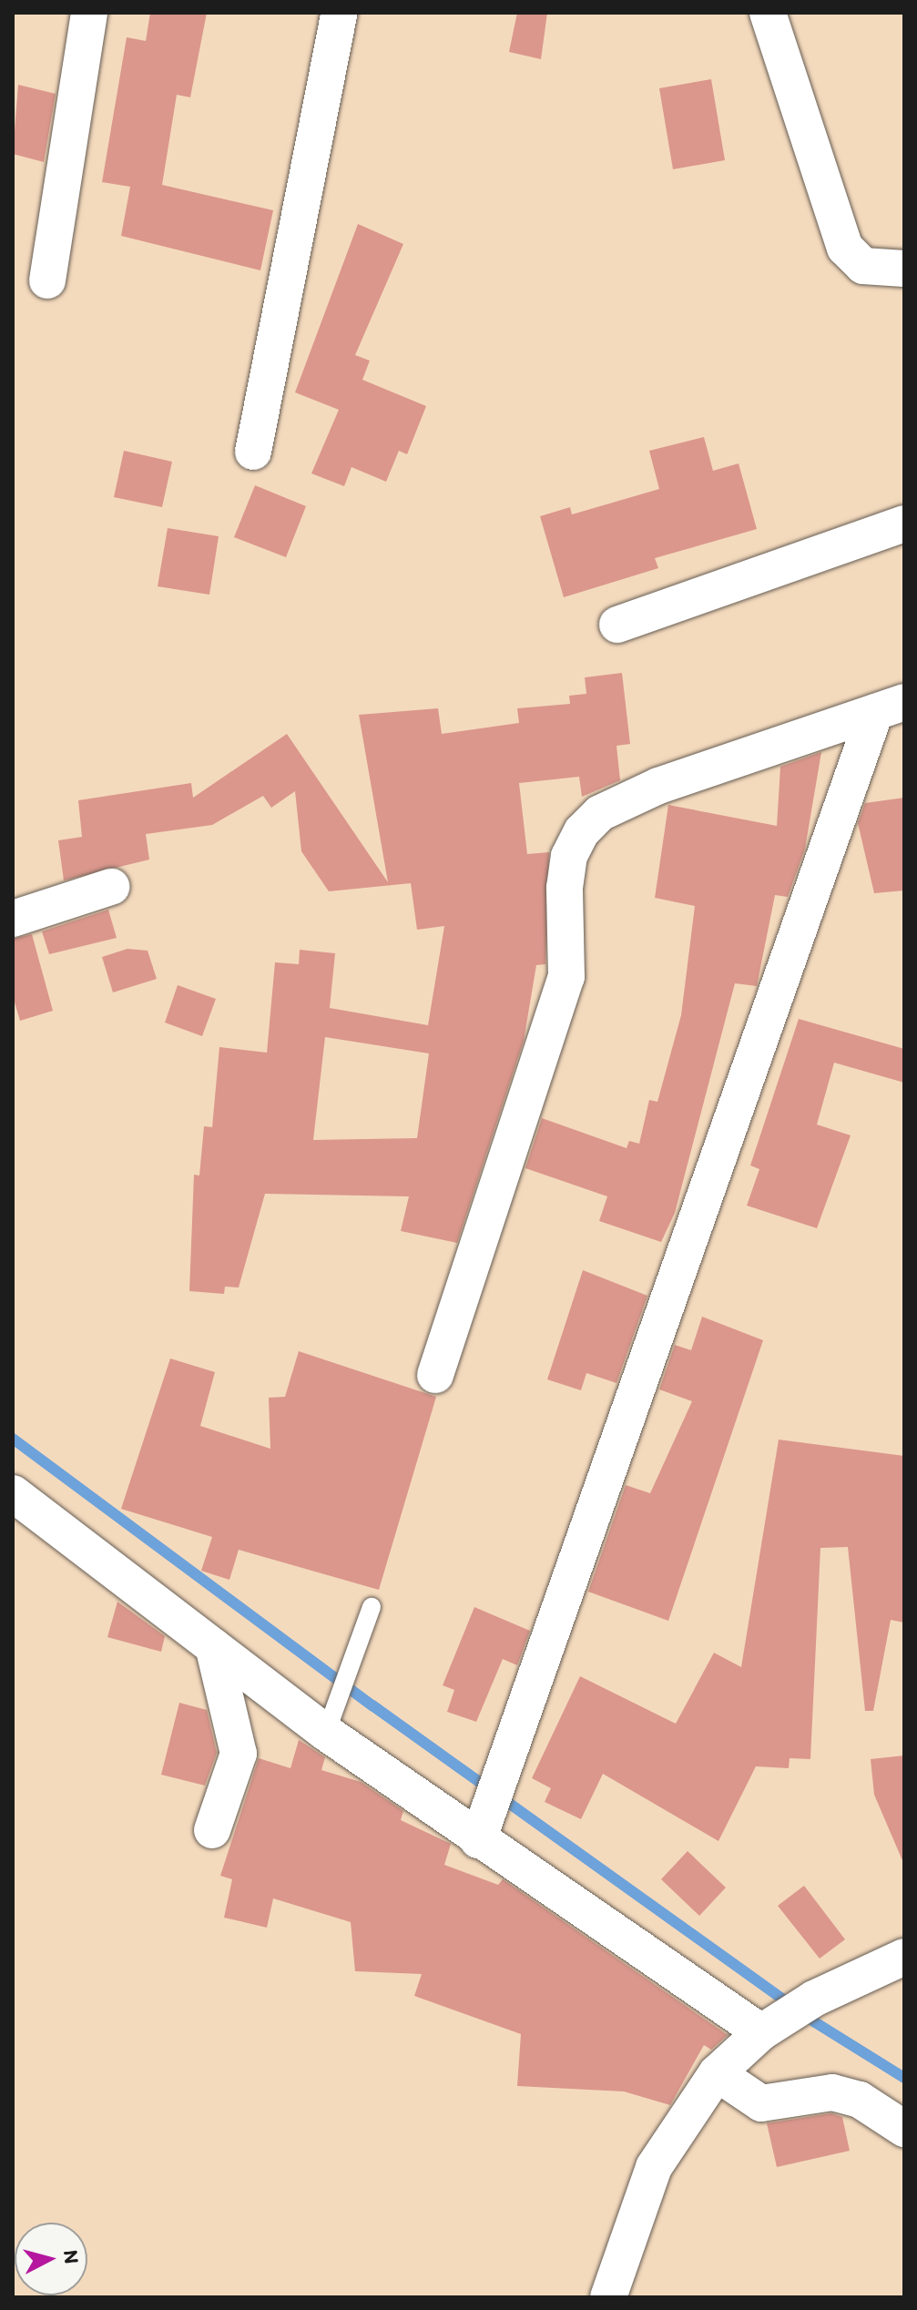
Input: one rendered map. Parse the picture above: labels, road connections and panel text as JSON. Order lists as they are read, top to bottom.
{
  "north": "right"
}
